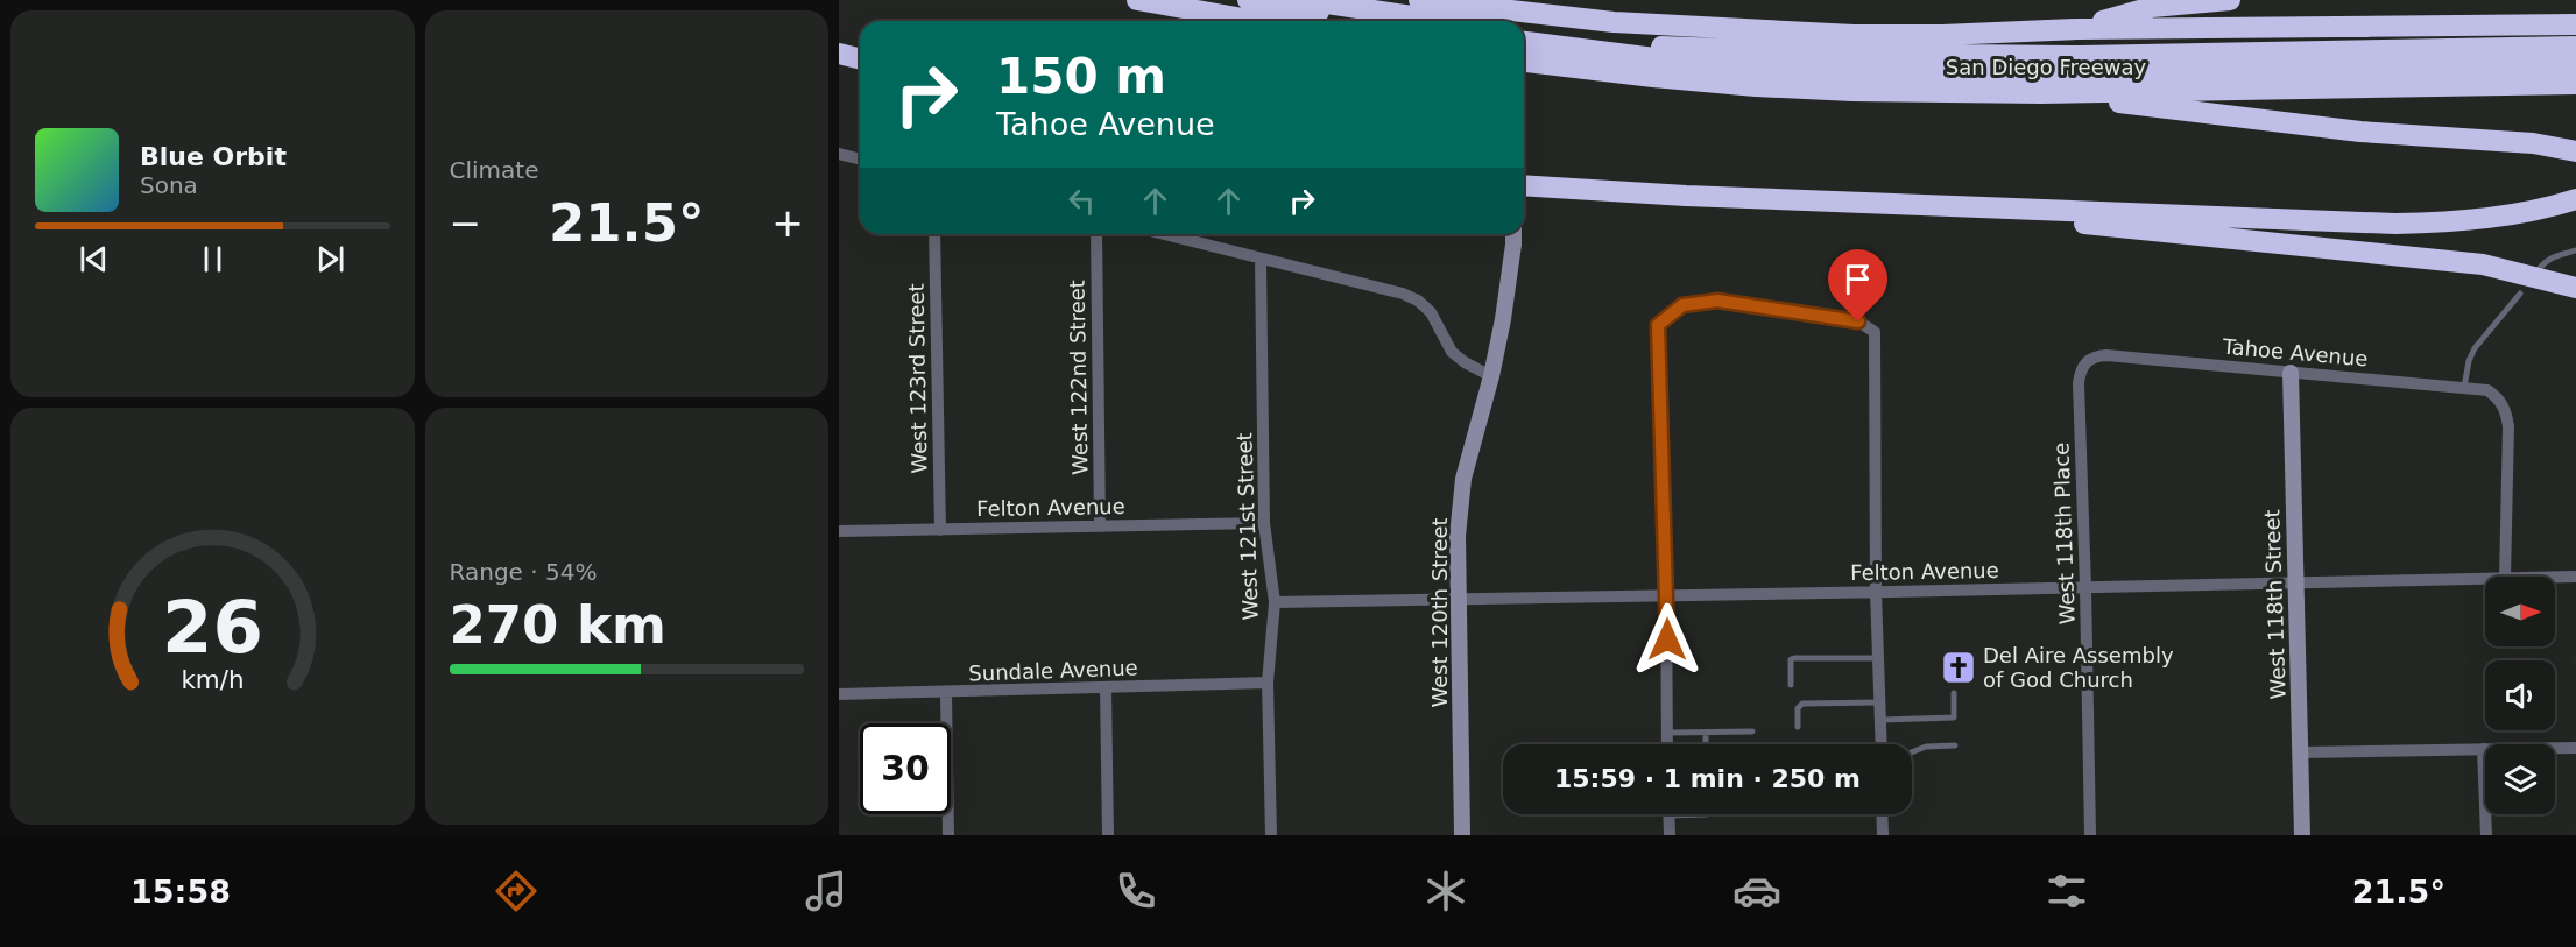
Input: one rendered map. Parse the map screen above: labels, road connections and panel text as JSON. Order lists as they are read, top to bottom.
{
  "streets": {
    "highway": ["San Diego Freeway"],
    "main road": ["West 118th Street", "West 120th Street"],
    "street": [
      "Tahoe Avenue",
      "West 122nd Street",
      "West 123rd Street",
      "Felton Avenue",
      "West 121st Street",
      "West 118th Place",
      "Sundale Avenue"
    ]
  },
  "crossings": [
    ["Tahoe Avenue", "West 118th Place"],
    ["Tahoe Avenue", "West 118th Street"],
    ["West 122nd Street", "Felton Avenue"],
    ["West 123rd Street", "Felton Avenue"],
    ["Felton Avenue", "West 121st Street"],
    ["Felton Avenue", "West 118th Place"],
    ["Felton Avenue", "West 118th Street"],
    ["Felton Avenue", "West 120th Street"],
    ["West 121st Street", "Sundale Avenue"]
  ],
  "places": {
    "church": ["Del Aire Assembly of God Church"]
  },
  "north": "right",
  "page": {
    "tile": [
      "Climate",
      ["Range · 54%", "270 km"]
    ],
    "turn": ["150 m", "Tahoe Avenue"],
    "song": ["Blue Orbit", "Sona"],
    "heat": ["−", "21.5°", "+"],
    "limit": "30",
    "trip": "15:59 · 1 min · 250 m",
    "tabs": ["15:58", "21.5°"],
    "gauge": ["26", "km/h"]
  }
}
